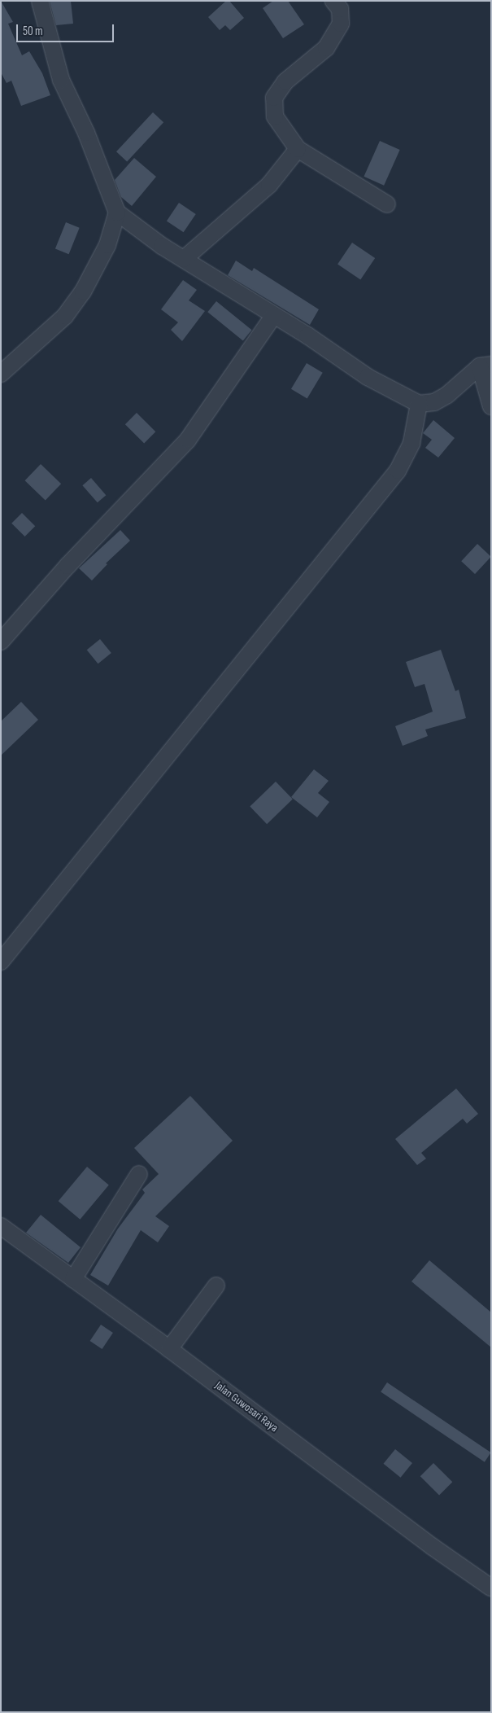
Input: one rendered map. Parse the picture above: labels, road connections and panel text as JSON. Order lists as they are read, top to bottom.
{
  "streets": {
    "street": ["Jalan Guwosari Raya"]
  },
  "scale_bar": "50 m"
}
